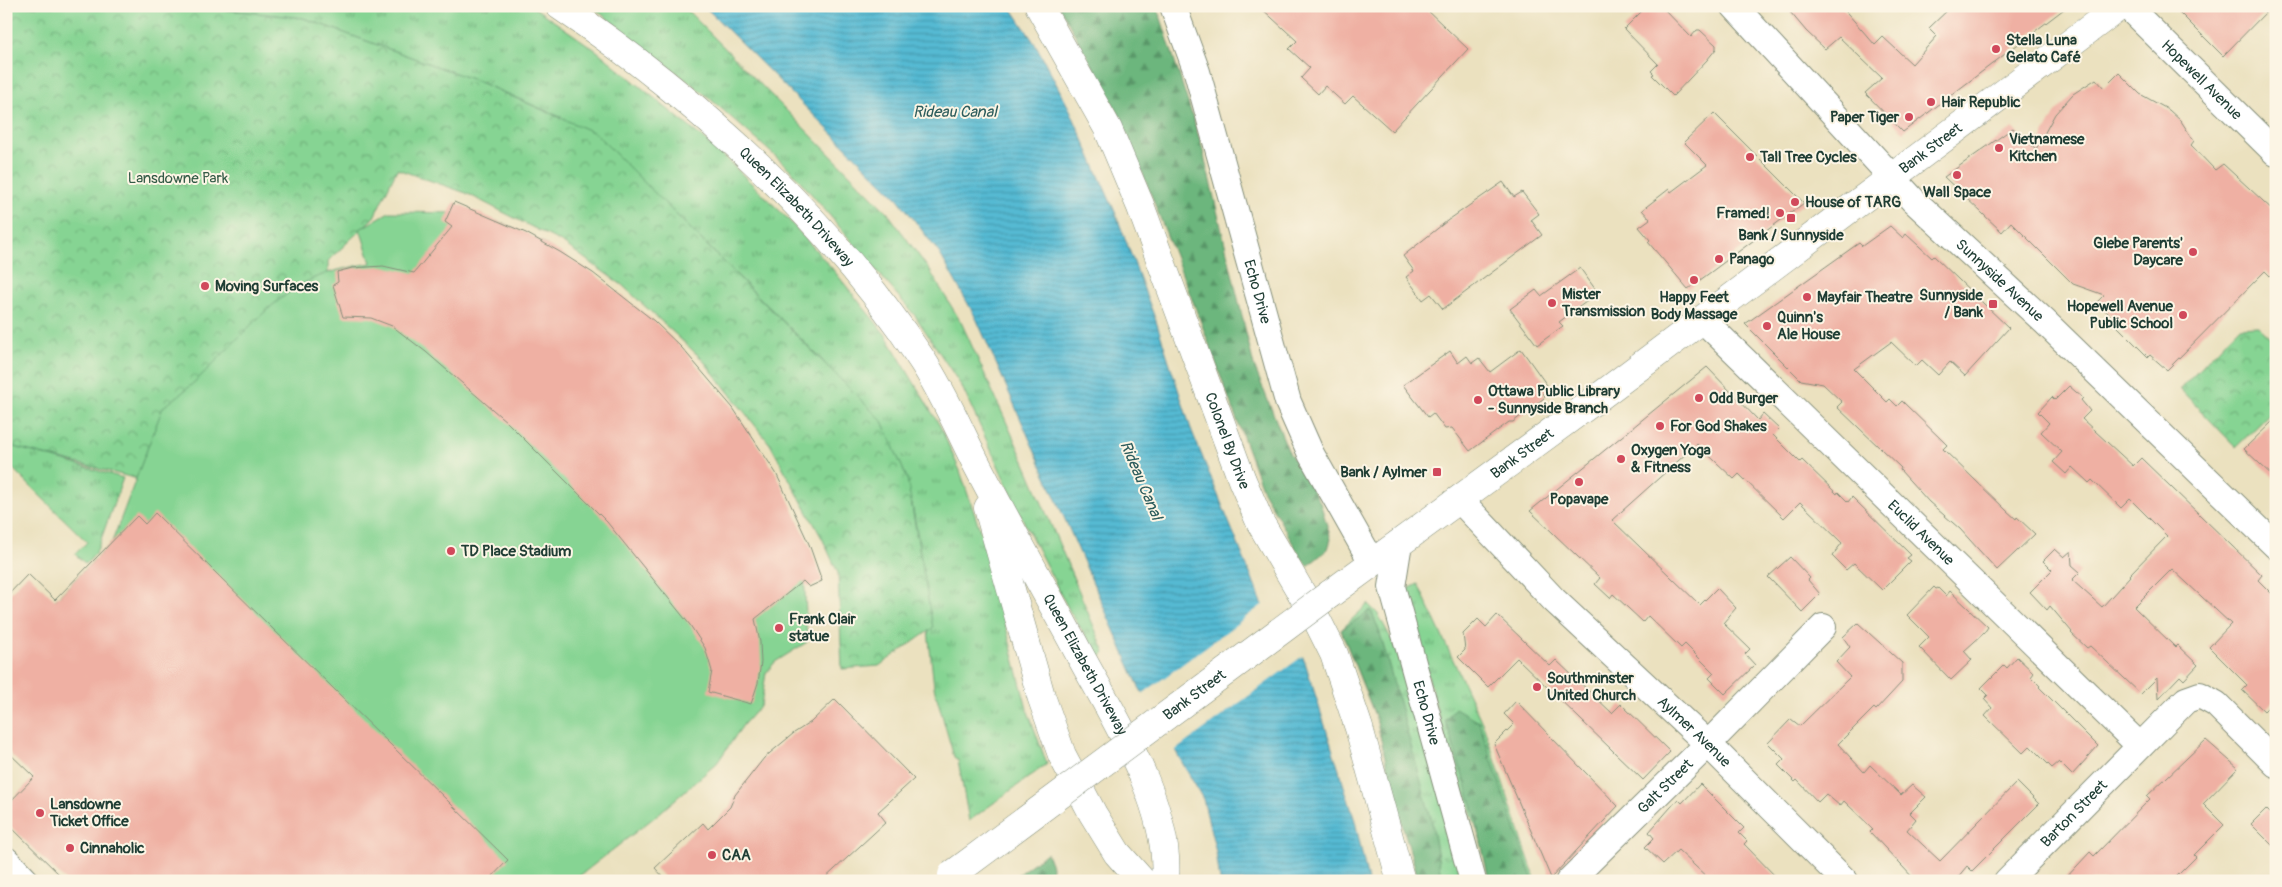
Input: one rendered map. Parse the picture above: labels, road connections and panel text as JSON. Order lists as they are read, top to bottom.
{
  "streets": {
    "main road": ["Bank Street", "Queen Elizabeth Driveway", "Colonel By Drive"],
    "street": [
      "Hopewell Avenue",
      "Sunnyside Avenue",
      "Echo Drive",
      "Euclid Avenue",
      "Aylmer Avenue",
      "Galt Street",
      "Barton Street"
    ]
  },
  "crossings": [
    ["Bank Street", "Sunnyside Avenue"],
    ["Bank Street", "Echo Drive"],
    ["Bank Street", "Euclid Avenue"],
    ["Bank Street", "Aylmer Avenue"],
    ["Euclid Avenue", "Barton Street"],
    ["Aylmer Avenue", "Galt Street"]
  ],
  "water": ["Rideau Canal"],
  "parks": ["Lansdowne Park"],
  "places": {
    "other": [
      "Stella Luna Gelato Café",
      "Hair Republic",
      "Paper Tiger",
      "Vietnamese Kitchen",
      "Tall Tree Cycles",
      "Wall Space",
      "House of TARG",
      "Framed!",
      "Glebe Parents' Daycare",
      "Panago",
      "Happy Feet Body Massage",
      "Moving Surfaces",
      "Mayfair Theatre",
      "Mister Transmission",
      "Hopewell Avenue Public School",
      "Quinn's Ale House",
      "Odd Burger",
      "Ottawa Public Library - Sunnyside Branch",
      "For God Shakes",
      "Oxygen Yoga & Fitness",
      "Popavape",
      "TD Place Stadium",
      "Frank Clair statue",
      "Southminster United Church",
      "Lansdowne Ticket Office",
      "Cinnaholic",
      "CAA"
    ],
    "transit": ["Bank / Sunnyside", "Sunnyside / Bank", "Bank / Aylmer"]
  }
}
